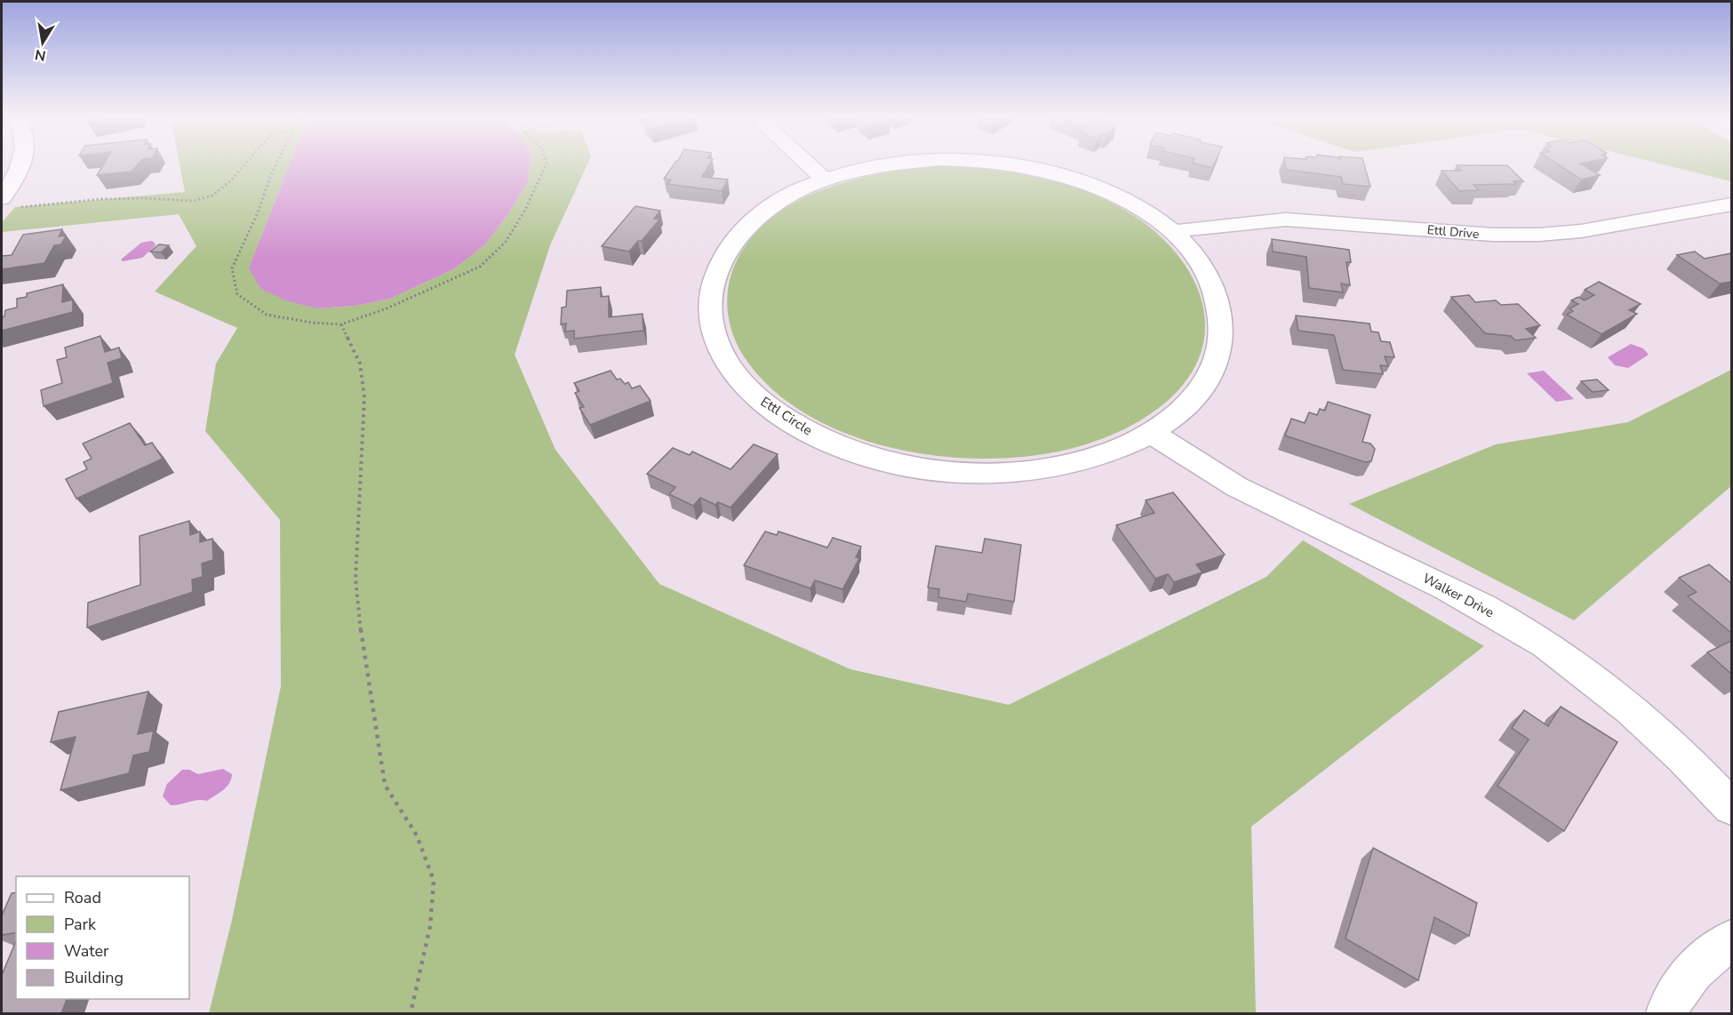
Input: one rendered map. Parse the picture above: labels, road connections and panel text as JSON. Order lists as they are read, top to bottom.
{
  "streets": {
    "street": ["Ettl Drive", "Ettl Circle", "Walker Drive"]
  },
  "crossings": [
    ["Ettl Drive", "Ettl Circle"],
    ["Ettl Circle", "Walker Drive"]
  ],
  "legend": [
    "Road",
    "Park",
    "Water",
    "Building"
  ],
  "north": "bottom"
}
